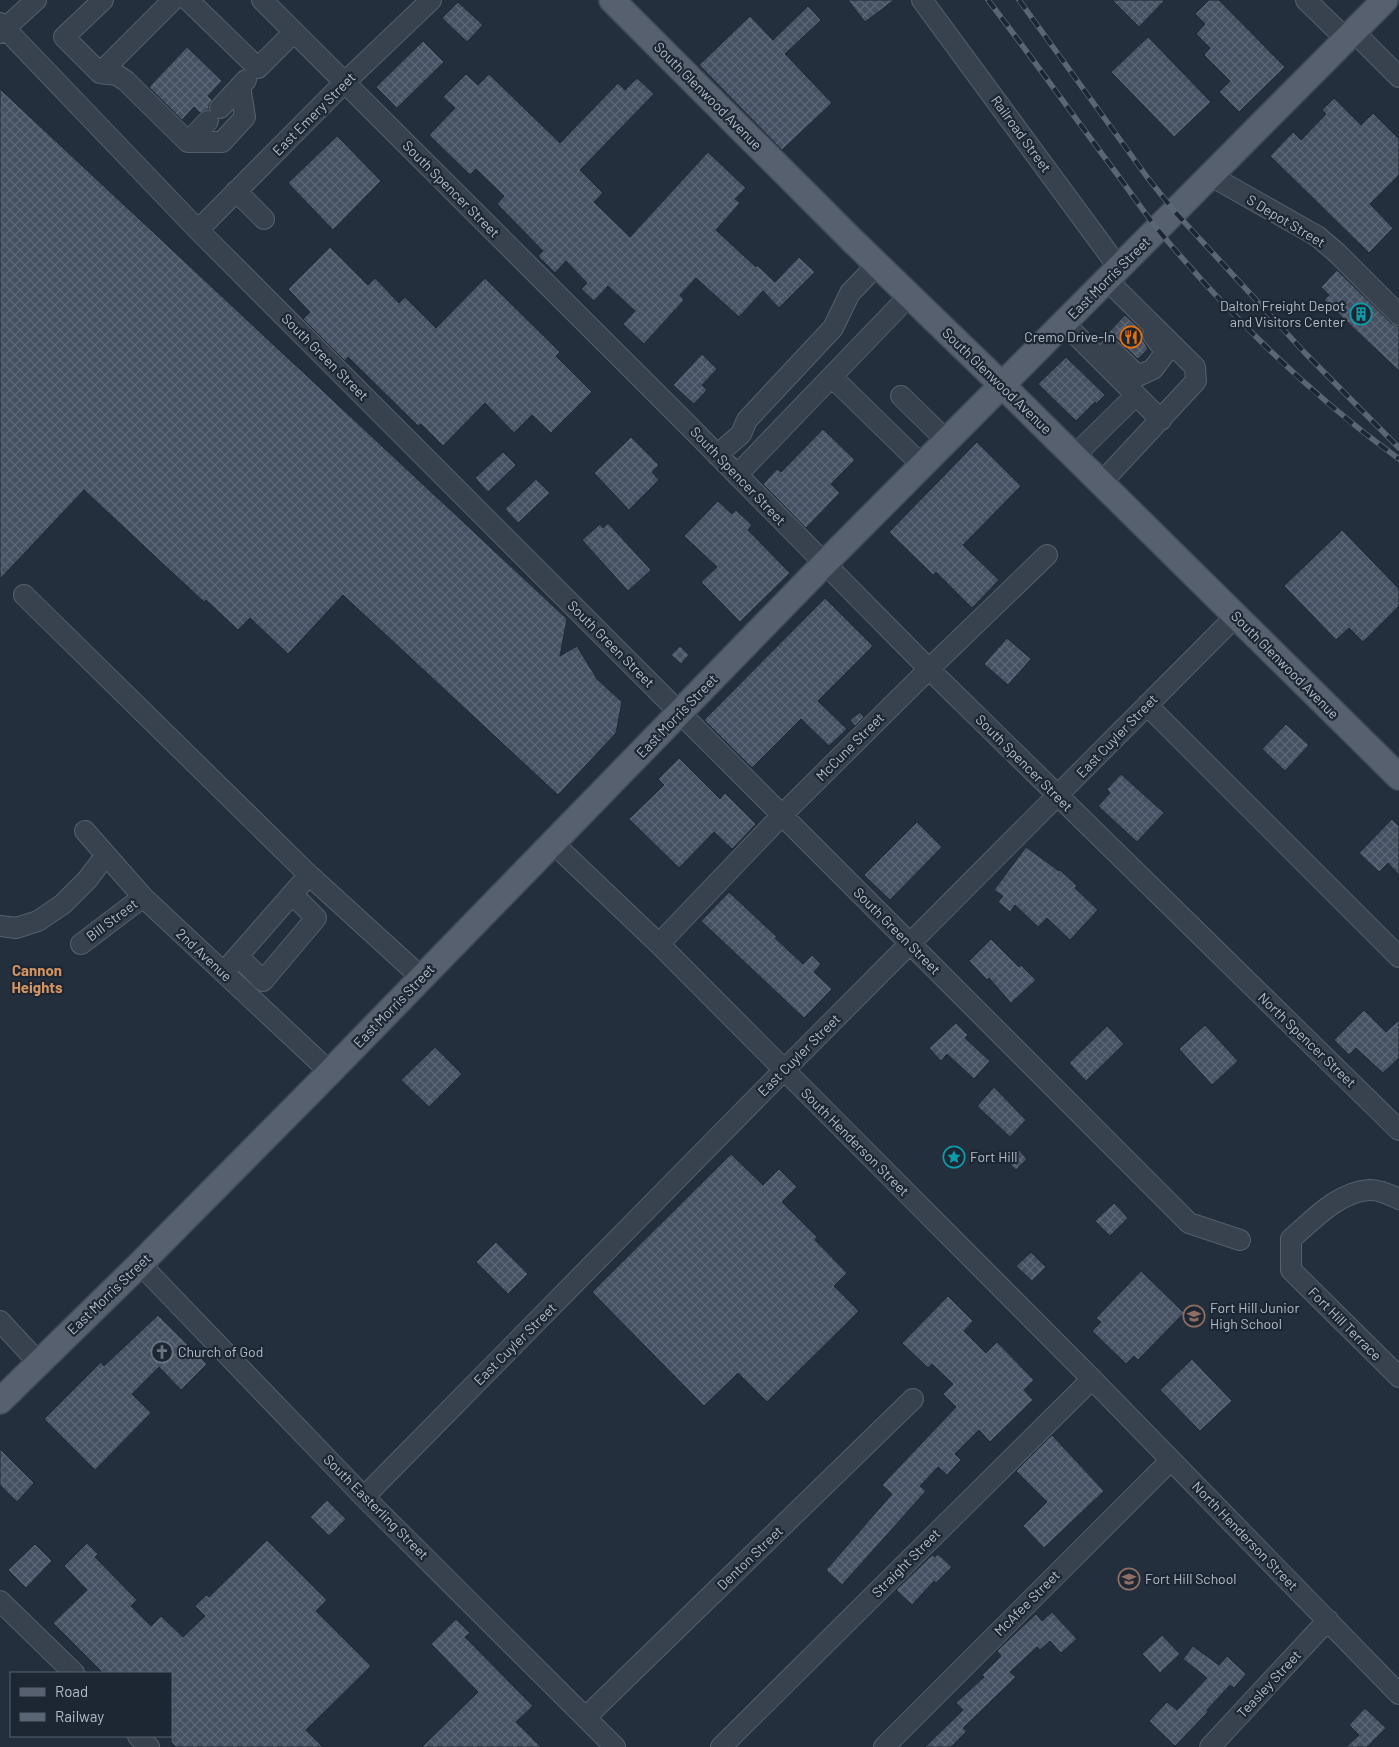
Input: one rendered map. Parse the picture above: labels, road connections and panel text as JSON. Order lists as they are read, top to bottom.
{
  "streets": {
    "main road": ["South Glenwood Avenue", "East Morris Street"],
    "street": [
      "East Emery Street",
      "Railroad Street",
      "South Spencer Street",
      "S Depot Street",
      "South Green Street",
      "East Cuyler Street",
      "McCune Street",
      "Bill Street",
      "2nd Avenue",
      "North Spencer Street",
      "South Henderson Street",
      "Fort Hill Terrace",
      "South Easterling Street",
      "North Henderson Street",
      "Denton Street",
      "Straight Street",
      "McAfee Street",
      "Teasley Street"
    ]
  },
  "crossings": [
    ["South Glenwood Avenue", "East Morris Street"],
    ["South Glenwood Avenue", "East Cuyler Street"],
    ["East Emery Street", "South Spencer Street"],
    ["East Emery Street", "South Green Street"],
    ["Railroad Street", "East Morris Street"],
    ["South Spencer Street", "East Morris Street"],
    ["South Spencer Street", "East Cuyler Street"],
    ["South Spencer Street", "McCune Street"],
    ["South Spencer Street", "North Spencer Street"],
    ["S Depot Street", "East Morris Street"],
    ["East Morris Street", "South Green Street"],
    ["East Morris Street", "2nd Avenue"],
    ["East Morris Street", "South Henderson Street"],
    ["East Morris Street", "South Easterling Street"],
    ["South Green Street", "East Cuyler Street"],
    ["South Green Street", "McCune Street"],
    ["East Cuyler Street", "South Henderson Street"],
    ["East Cuyler Street", "South Easterling Street"],
    ["McCune Street", "South Henderson Street"],
    ["Bill Street", "2nd Avenue"],
    ["South Henderson Street", "North Henderson Street"],
    ["South Henderson Street", "Straight Street"],
    ["South Easterling Street", "Denton Street"],
    ["North Henderson Street", "Straight Street"],
    ["North Henderson Street", "McAfee Street"],
    ["North Henderson Street", "Teasley Street"]
  ],
  "districts": ["Cannon Heights"],
  "places": {
    "building": ["Dalton Freight Depot and Visitors Center"],
    "restaurant": ["Cremo Drive-In"],
    "place": ["Fort Hill"],
    "school or university": ["Fort Hill Junior High School", "Fort Hill School"],
    "church": ["Church of God"]
  },
  "legend": ["Road", "Railway"]
}
